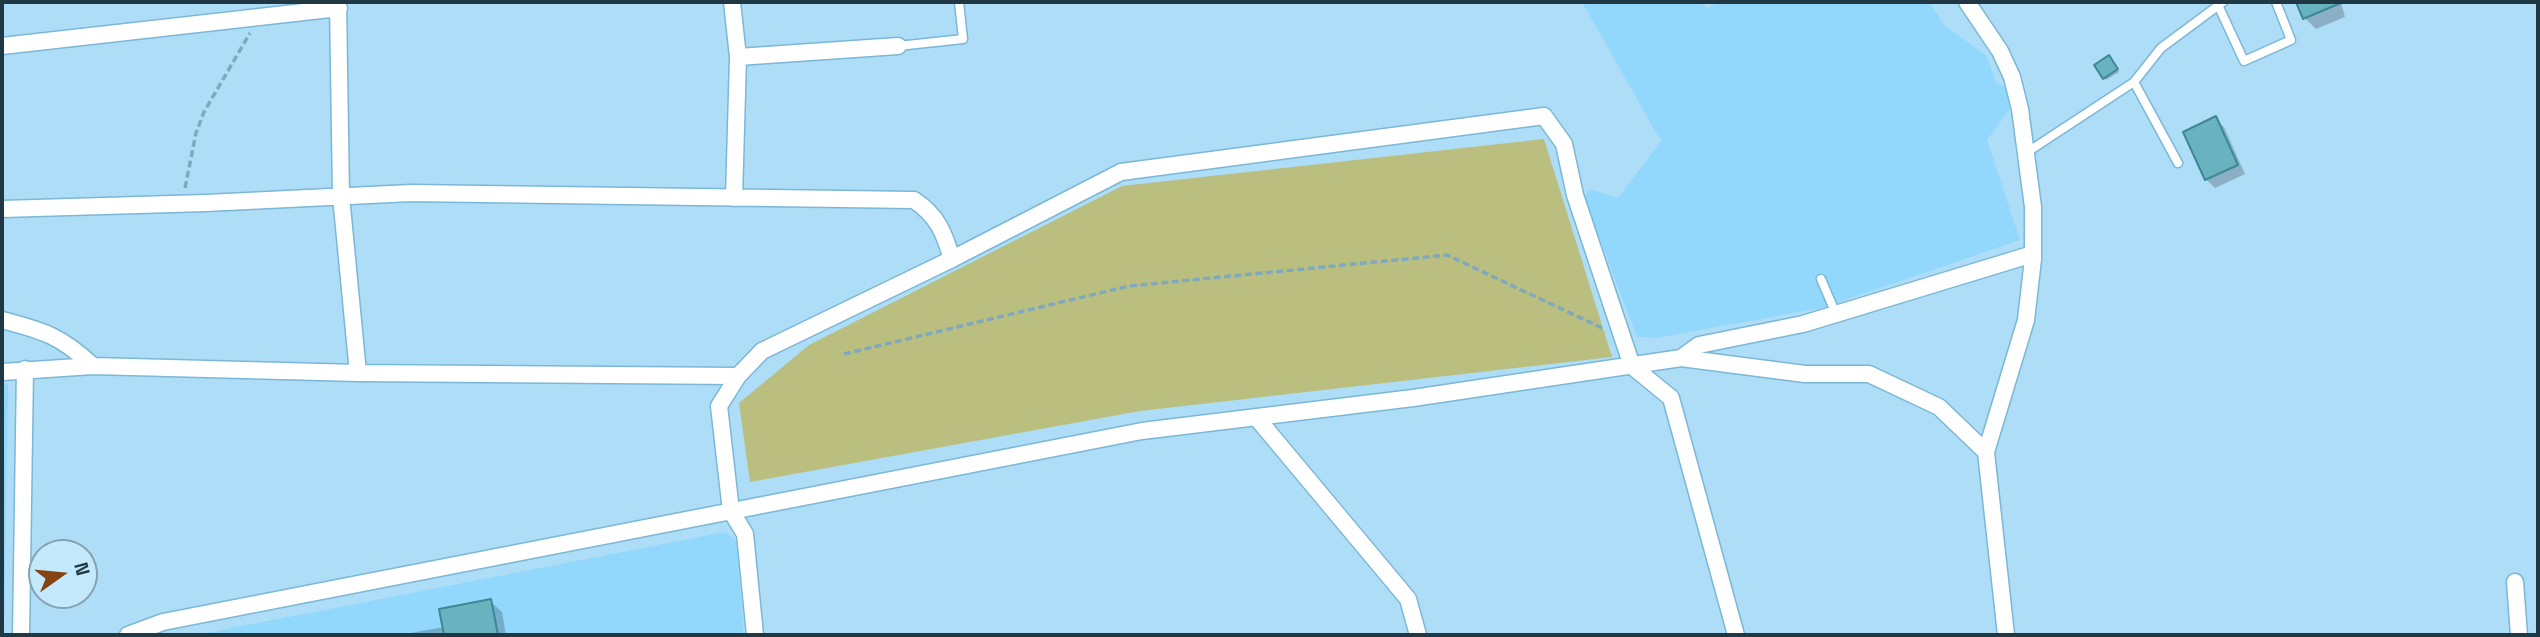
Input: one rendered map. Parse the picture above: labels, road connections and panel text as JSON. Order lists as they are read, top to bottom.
{
  "north": "right"
}
